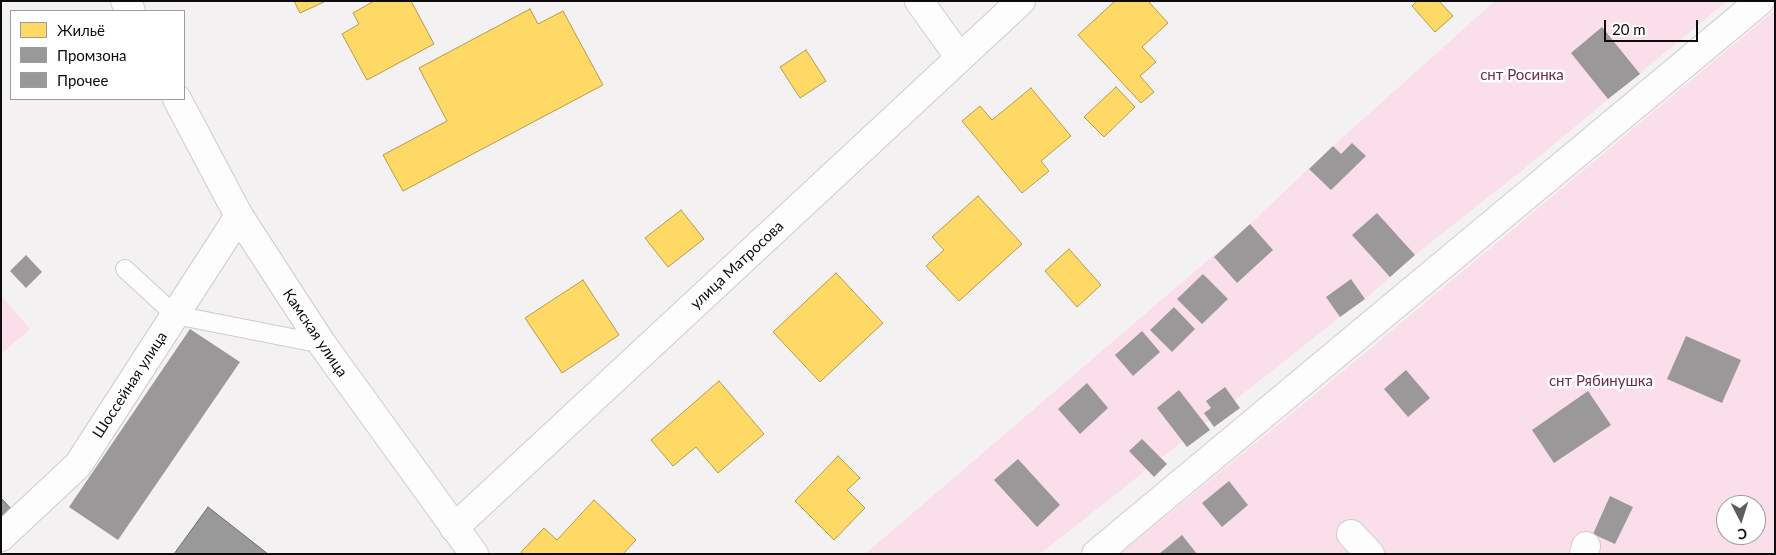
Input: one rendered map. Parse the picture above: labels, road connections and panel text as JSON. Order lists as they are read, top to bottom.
{
  "streets": {
    "street": ["улица Матросова", "Камская улица", "Шоссейная улица"]
  },
  "crossings": [
    ["улица Матросова", "Камская улица"],
    ["Камская улица", "Шоссейная улица"]
  ],
  "parks": ["снт Росинка", "снт Рябинушка"],
  "legend": ["Жильё", "Промзона", "Прочее"],
  "scale_bar": "20 m",
  "north": "bottom"
}
